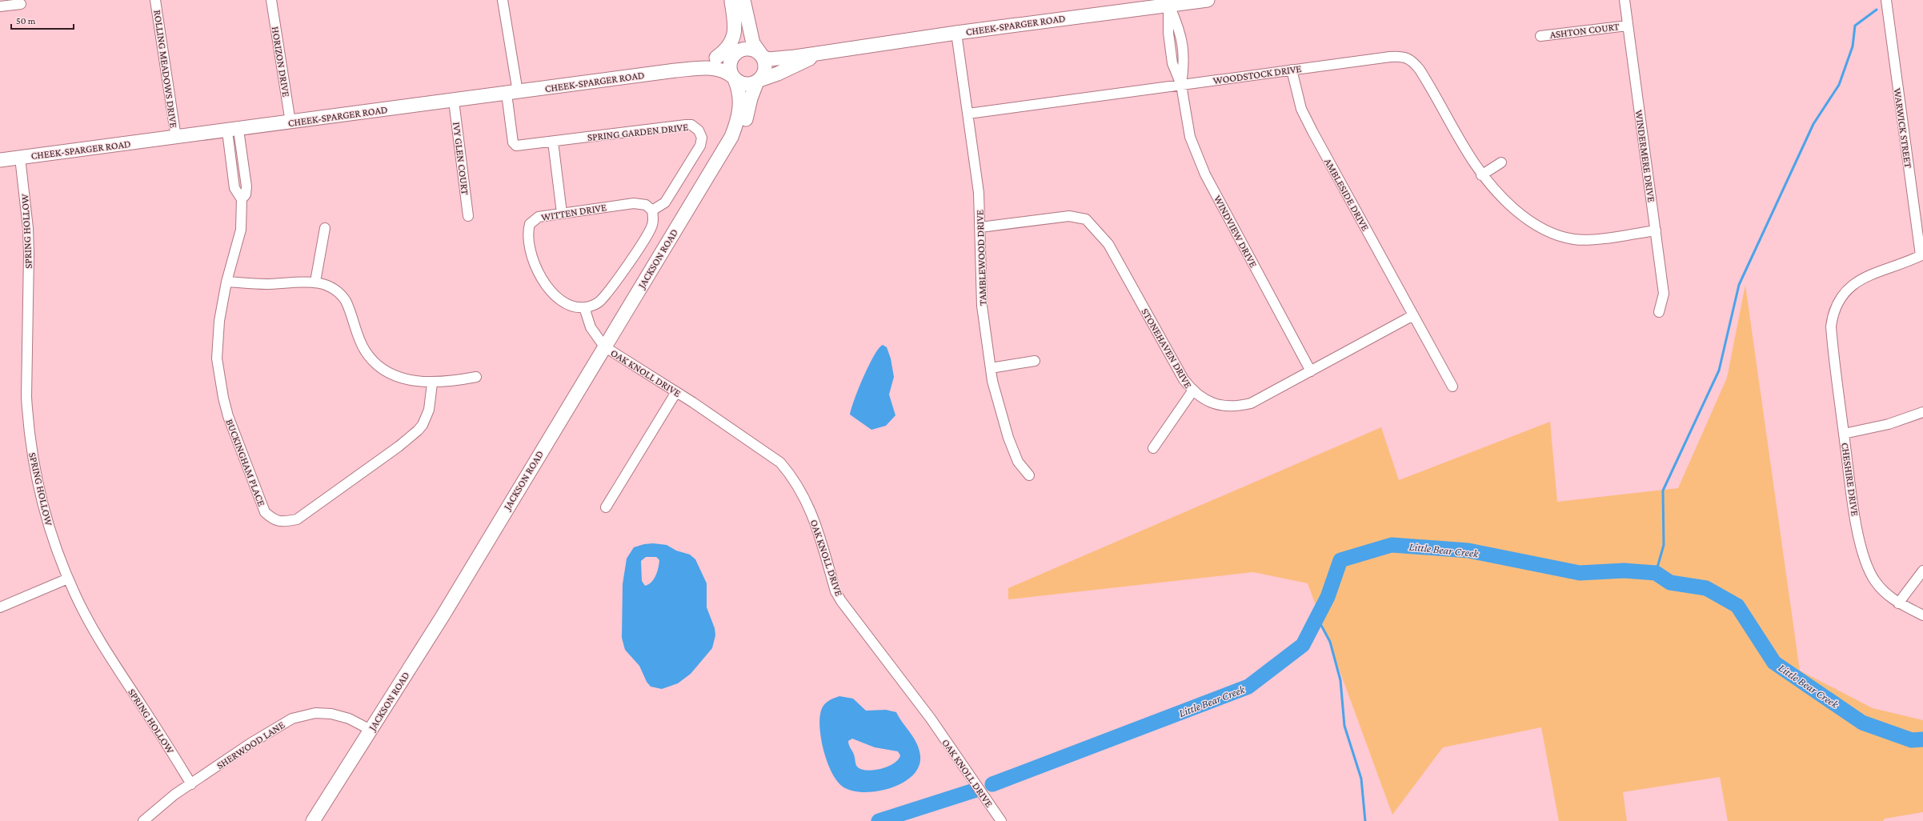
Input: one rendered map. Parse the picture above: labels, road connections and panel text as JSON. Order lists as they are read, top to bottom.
{
  "streets": {
    "main road": ["CHEEK-SPARGER ROAD", "JACKSON ROAD"],
    "street": [
      "ASHTON COURT",
      "HORIZON DRIVE",
      "ROLLING MEADOWS DRIVE",
      "WOODSTOCK DRIVE",
      "WARWICK STREET",
      "SPRING GARDEN DRIVE",
      "WINDERMERE DRIVE",
      "IVY GLEN COURT",
      "AMBLESIDE DRIVE",
      "WITTEN DRIVE",
      "SPRING HOLLOW",
      "WINDVIEW DRIVE",
      "TAMBLEWOOD DRIVE",
      "STONEHAVEN DRIVE",
      "OAK KNOLL DRIVE",
      "BUCKINGHAM PLACE",
      "CHESHIRE DRIVE",
      "SHERWOOD LANE"
    ]
  },
  "crossings": [
    ["CHEEK-SPARGER ROAD", "HORIZON DRIVE"],
    ["CHEEK-SPARGER ROAD", "ROLLING MEADOWS DRIVE"],
    ["CHEEK-SPARGER ROAD", "SPRING GARDEN DRIVE"],
    ["CHEEK-SPARGER ROAD", "IVY GLEN COURT"],
    ["CHEEK-SPARGER ROAD", "SPRING HOLLOW"],
    ["CHEEK-SPARGER ROAD", "WINDVIEW DRIVE"],
    ["CHEEK-SPARGER ROAD", "TAMBLEWOOD DRIVE"],
    ["CHEEK-SPARGER ROAD", "JACKSON ROAD"],
    ["CHEEK-SPARGER ROAD", "BUCKINGHAM PLACE"],
    ["ASHTON COURT", "WINDERMERE DRIVE"],
    ["WOODSTOCK DRIVE", "WINDERMERE DRIVE"],
    ["WOODSTOCK DRIVE", "AMBLESIDE DRIVE"],
    ["WOODSTOCK DRIVE", "WINDVIEW DRIVE"],
    ["WOODSTOCK DRIVE", "TAMBLEWOOD DRIVE"],
    ["WARWICK STREET", "CHESHIRE DRIVE"],
    ["SPRING GARDEN DRIVE", "WITTEN DRIVE"],
    ["AMBLESIDE DRIVE", "STONEHAVEN DRIVE"],
    ["SPRING HOLLOW", "SHERWOOD LANE"],
    ["WINDVIEW DRIVE", "STONEHAVEN DRIVE"],
    ["TAMBLEWOOD DRIVE", "STONEHAVEN DRIVE"],
    ["JACKSON ROAD", "OAK KNOLL DRIVE"],
    ["JACKSON ROAD", "SHERWOOD LANE"]
  ],
  "water": ["Little Bear Creek"],
  "scale_bar": "50 m"
}
